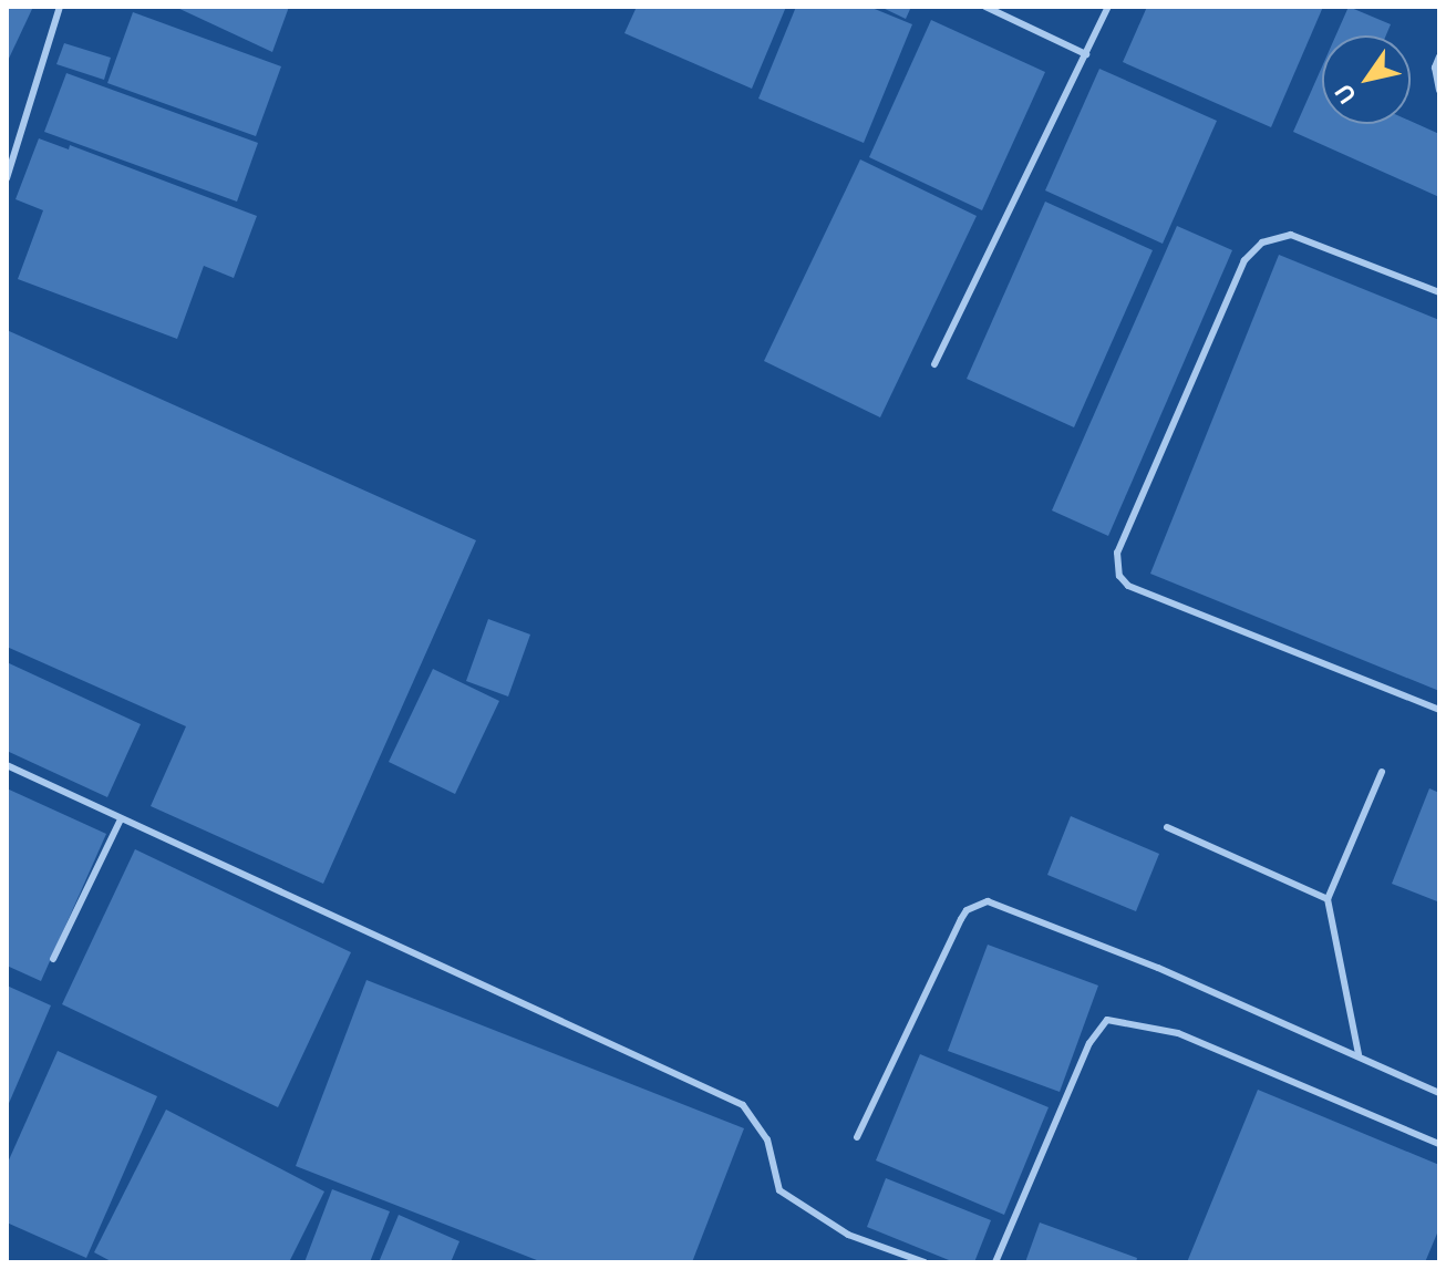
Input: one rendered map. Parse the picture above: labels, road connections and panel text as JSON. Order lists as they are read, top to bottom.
{
  "north": "bottom left"
}
